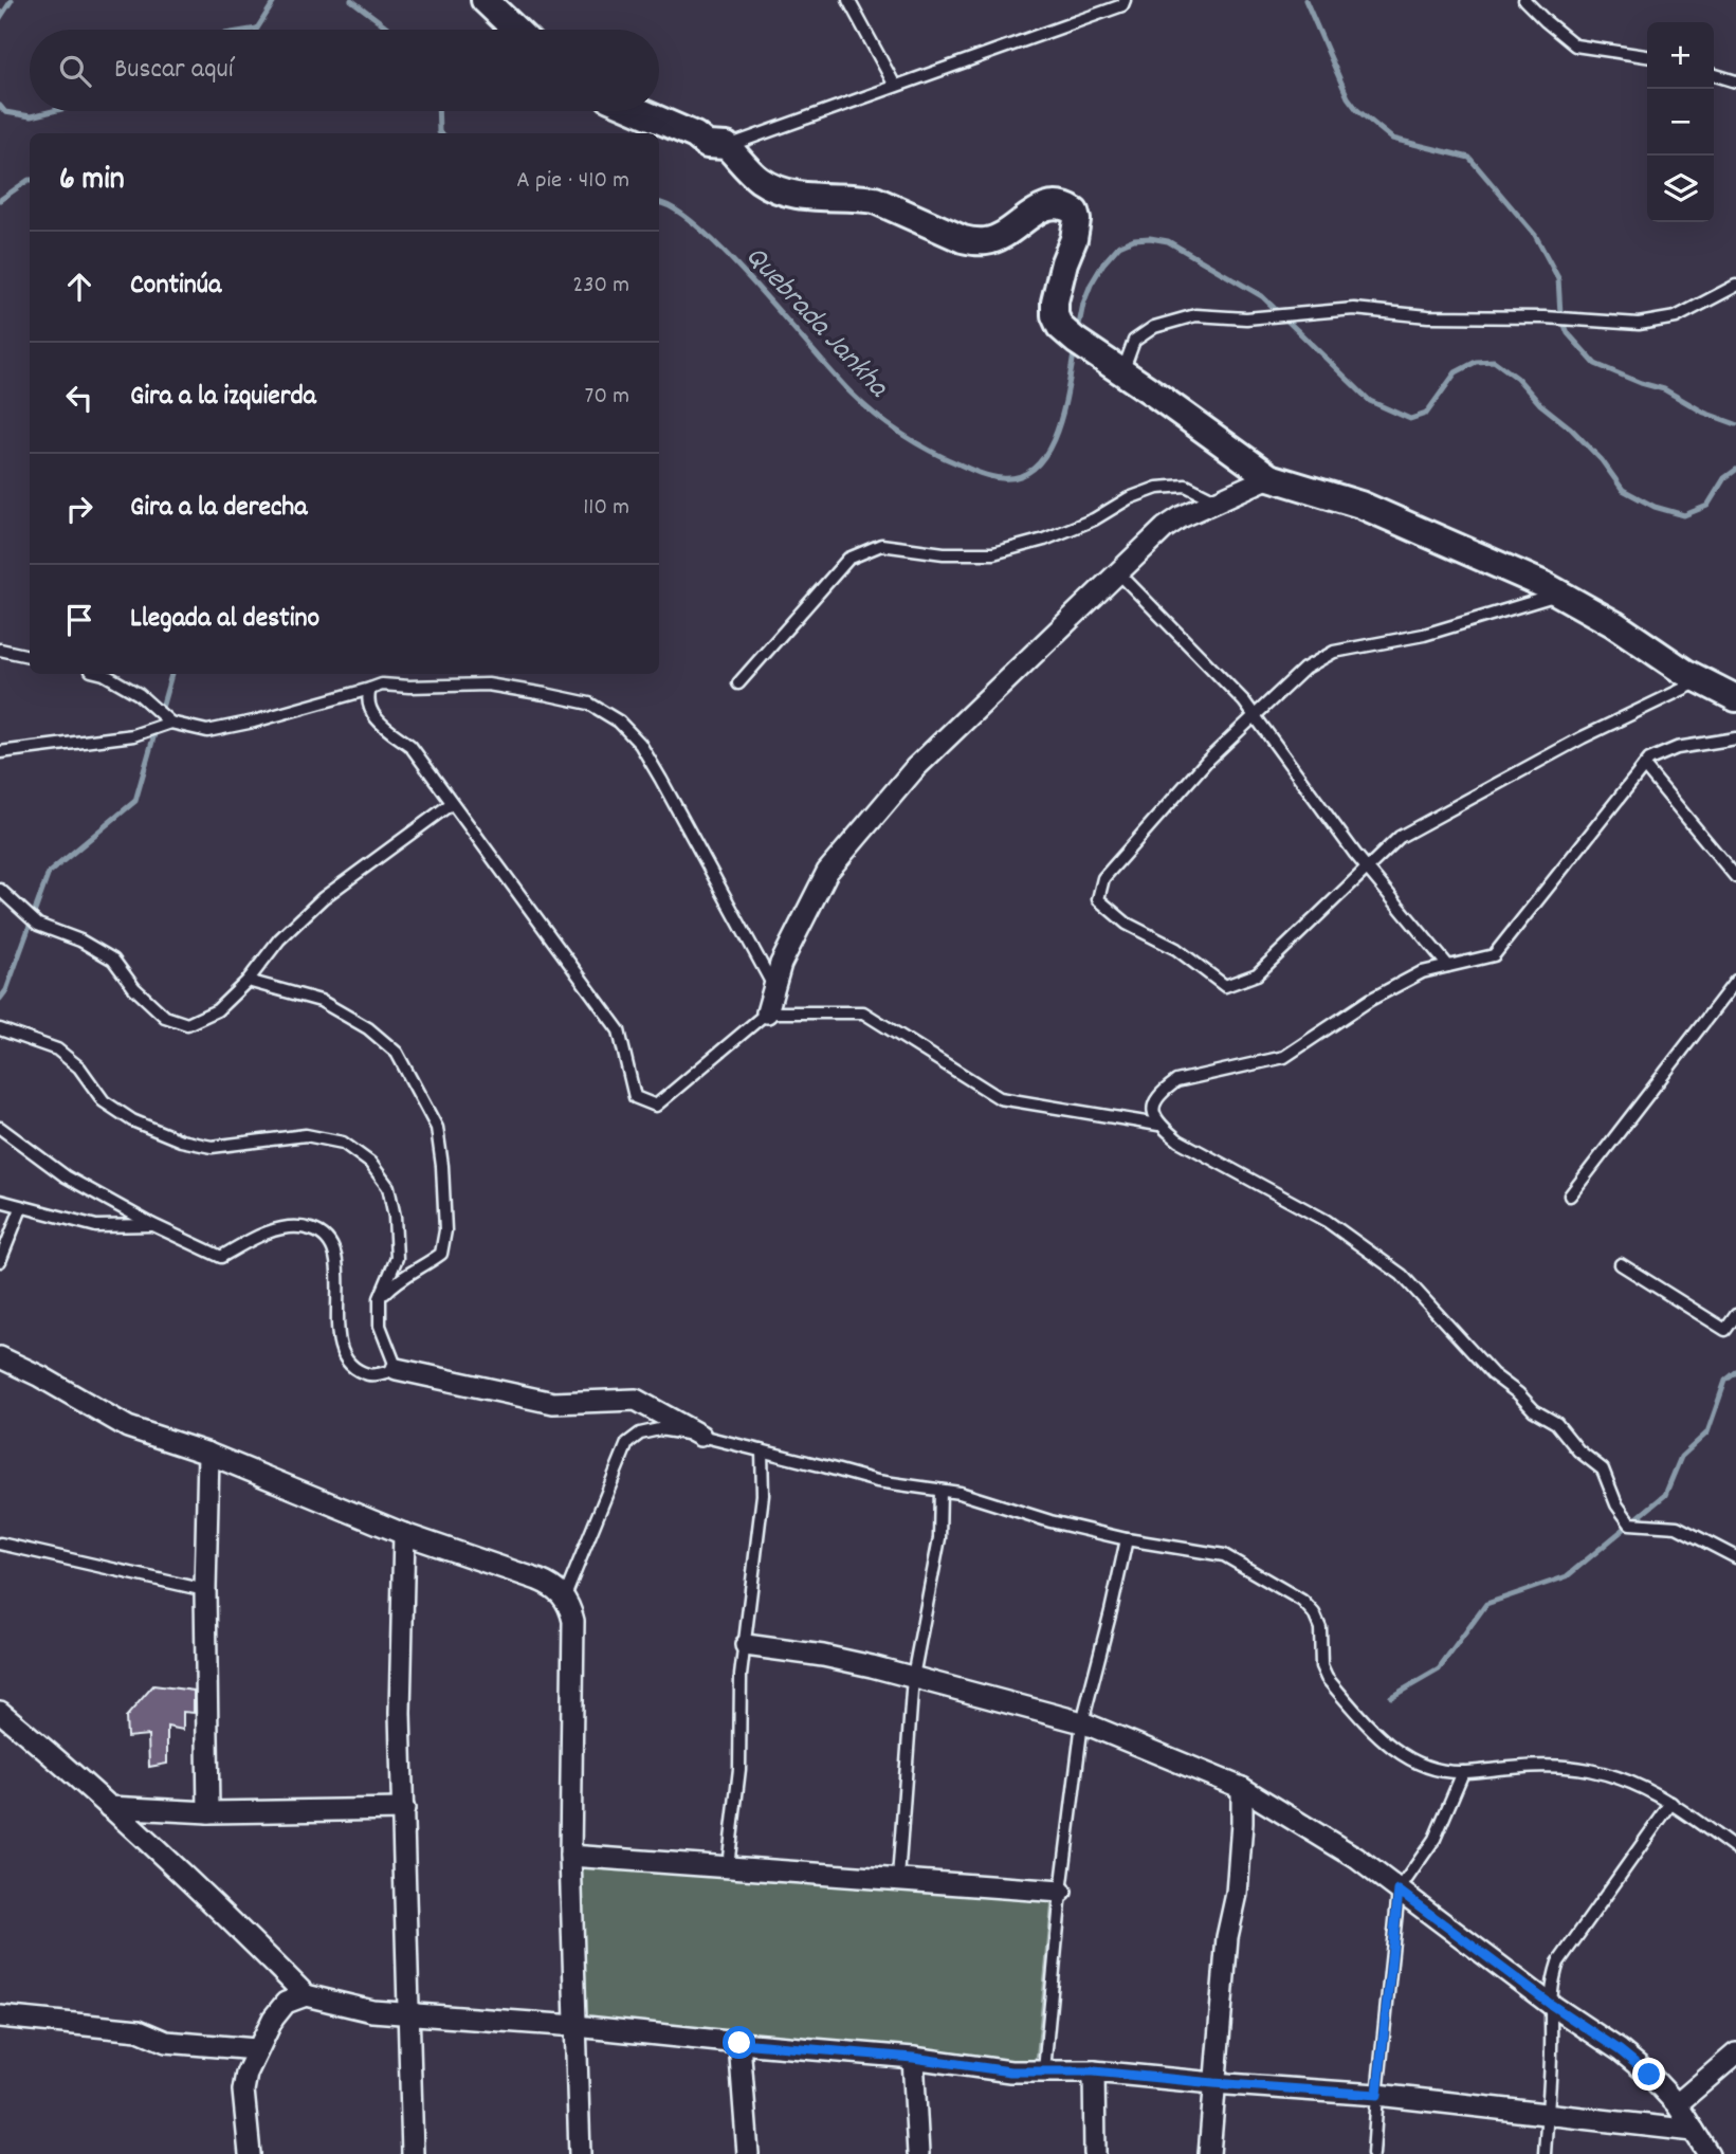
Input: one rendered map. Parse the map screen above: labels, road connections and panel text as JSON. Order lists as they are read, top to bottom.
{
  "water": ["Quebrada Jankha"],
  "page": {
    "map_buttons": ["+", "−"],
    "search": "Buscar aquí",
    "heading": ["6 min", "A pie · 410 m"],
    "list": [
      ["Continúa", "230 m"],
      ["Gira a la izquierda", "70 m"],
      ["Gira a la derecha", "110 m"],
      "Llegada al destino"
    ]
  }
}
